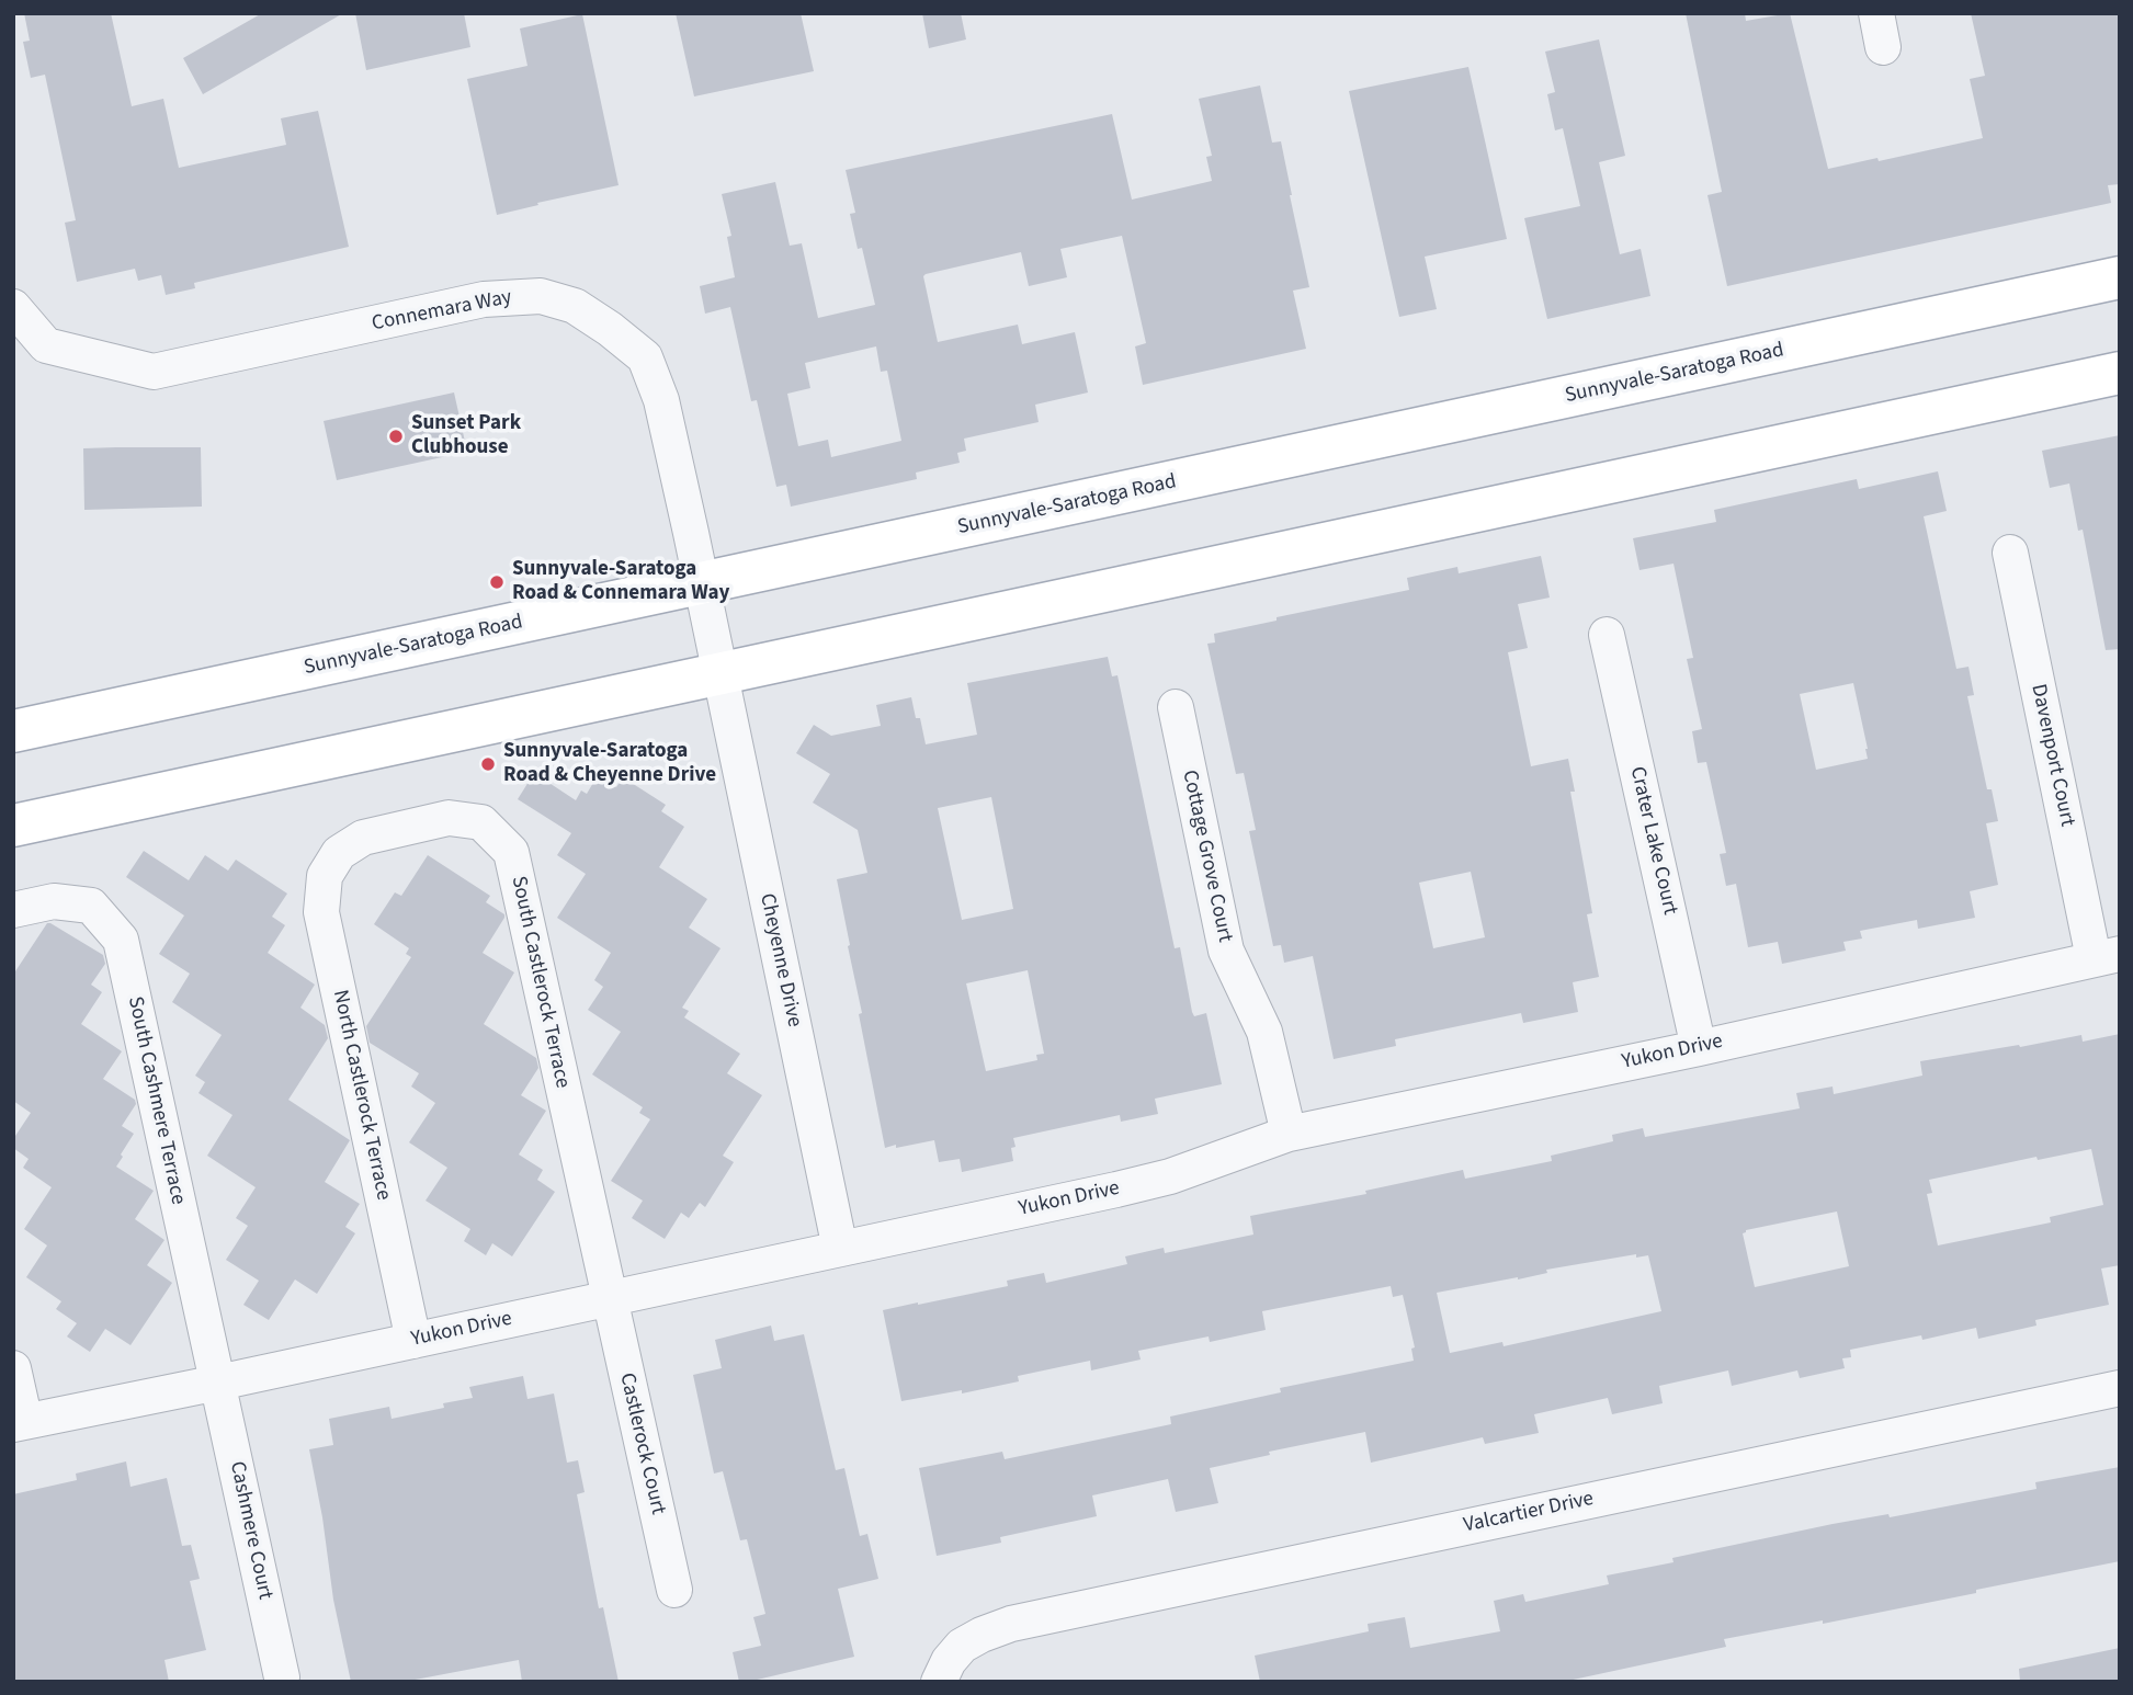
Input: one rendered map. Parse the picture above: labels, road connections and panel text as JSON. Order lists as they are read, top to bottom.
{
  "streets": {
    "main road": ["Sunnyvale-Saratoga Road"],
    "street": [
      "Connemara Way",
      "Davenport Court",
      "Crater Lake Court",
      "Cottage Grove Court",
      "Cheyenne Drive",
      "South Castlerock Terrace",
      "Yukon Drive",
      "North Castlerock Terrace",
      "South Cashmere Terrace",
      "Castlerock Court",
      "Valcartier Drive",
      "Cashmere Court"
    ]
  },
  "crossings": [
    ["Connemara Way", "Sunnyvale-Saratoga Road"],
    ["Connemara Way", "Cheyenne Drive"],
    ["Davenport Court", "Yukon Drive"],
    ["Crater Lake Court", "Yukon Drive"],
    ["Cottage Grove Court", "Yukon Drive"],
    ["Cheyenne Drive", "Yukon Drive"],
    ["South Castlerock Terrace", "Yukon Drive"],
    ["South Castlerock Terrace", "North Castlerock Terrace"],
    ["South Castlerock Terrace", "Castlerock Court"],
    ["Yukon Drive", "North Castlerock Terrace"],
    ["Yukon Drive", "South Cashmere Terrace"],
    ["Yukon Drive", "Castlerock Court"],
    ["Yukon Drive", "Cashmere Court"],
    ["South Cashmere Terrace", "Cashmere Court"]
  ],
  "places": ["Sunset Park Clubhouse", "Sunnyvale-Saratoga Road & Connemara Way", "Sunnyvale-Saratoga Road & Cheyenne Drive"]
}
